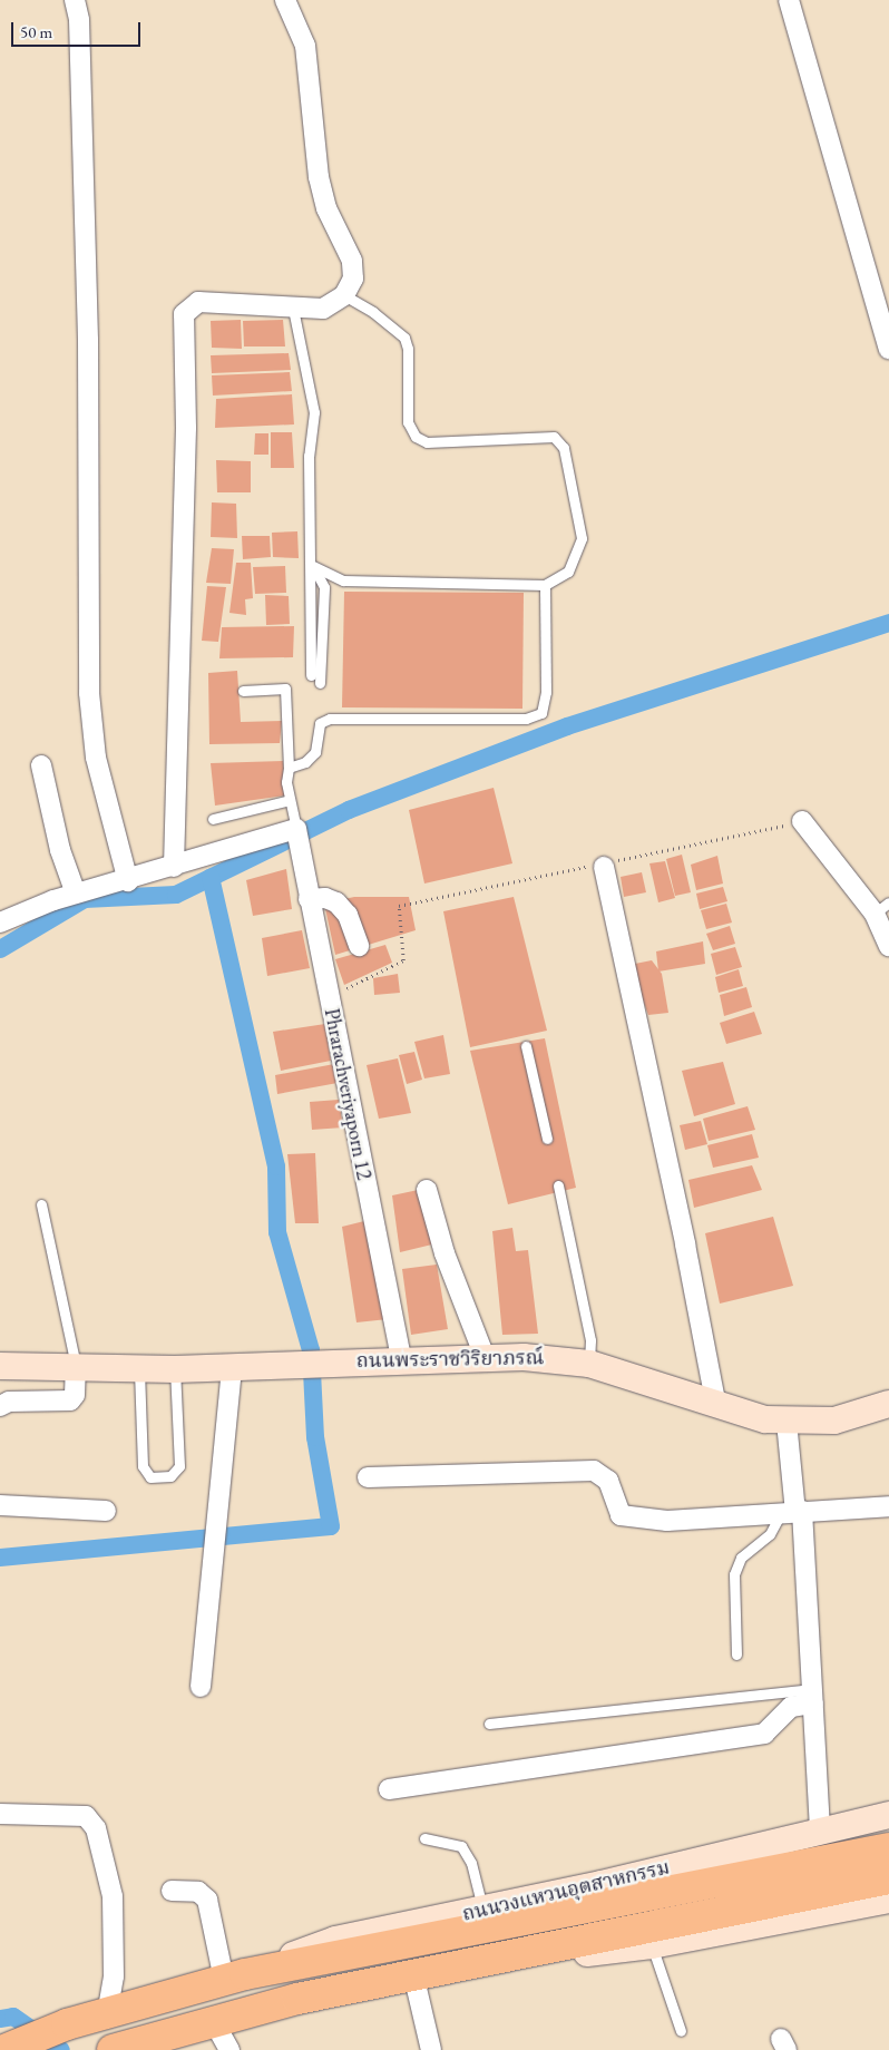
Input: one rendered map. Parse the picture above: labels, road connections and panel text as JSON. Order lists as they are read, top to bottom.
{
  "streets": {
    "main road": ["ถนนพระราชวิริยาภรณ์", "ถนนวงแหวนอุตสาหกรรม"],
    "street": ["Phrarachveriyaporn 12"]
  },
  "crossings": [
    ["Phrarachveriyaporn 12", "ถนนพระราชวิริยาภรณ์"]
  ],
  "scale_bar": "50 m"
}
